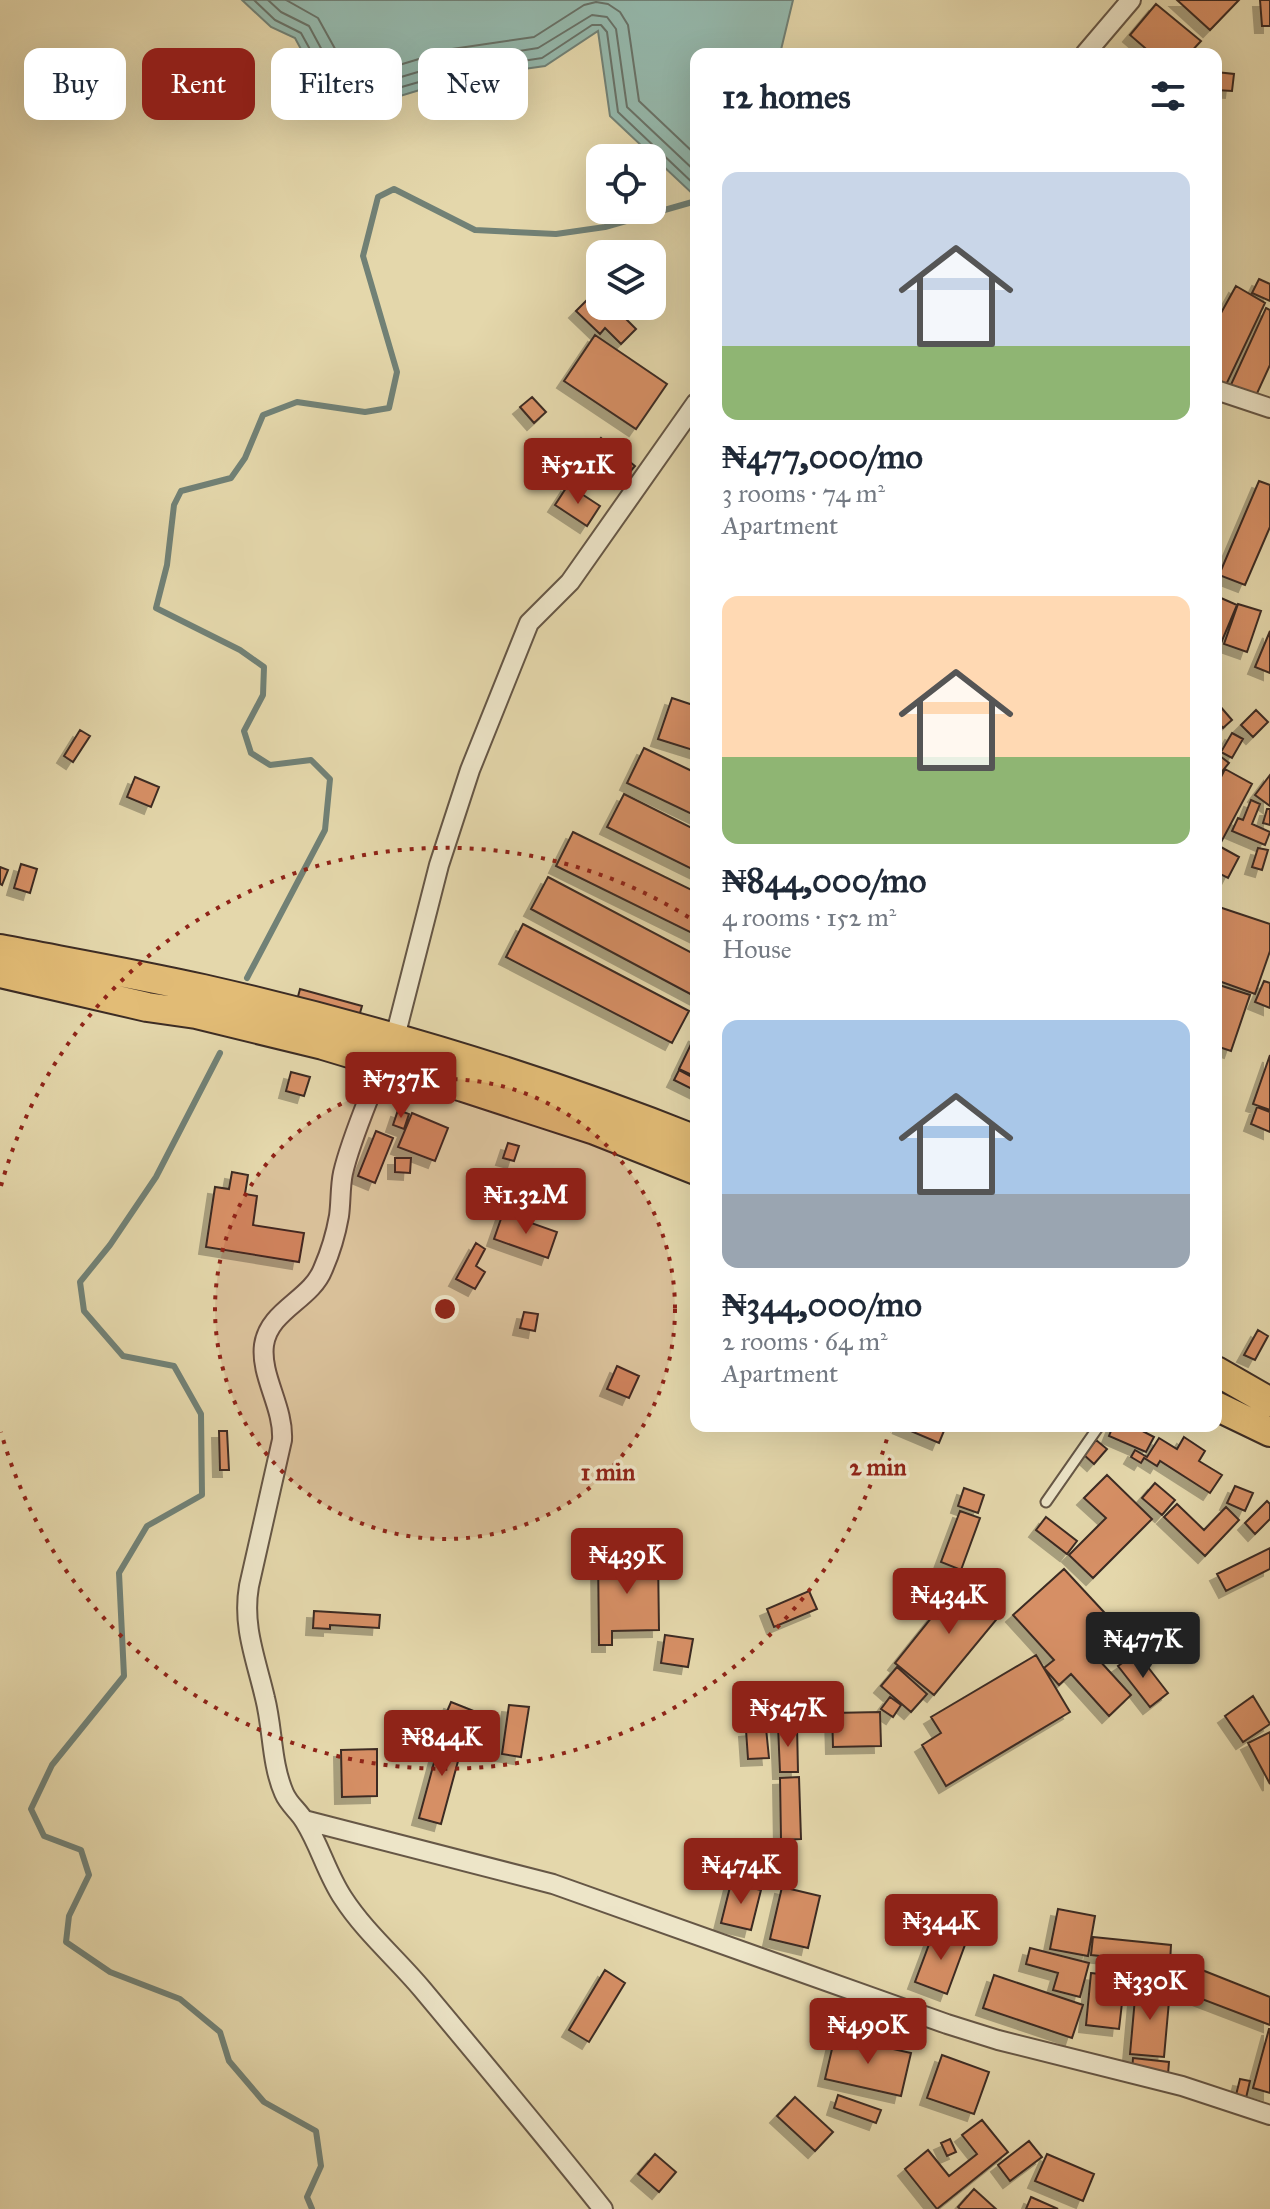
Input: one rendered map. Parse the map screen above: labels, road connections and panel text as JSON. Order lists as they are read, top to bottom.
{
  "page": {
    "chip": [
      "Buy",
      "Rent",
      "Filters",
      "New"
    ],
    "heading": "12 homes",
    "list": [
      {
        "name": "₦477,000/mo",
        "note": "3 rooms · 74 m² · Apartment"
      },
      {
        "name": "₦844,000/mo",
        "note": "4 rooms · 152 m² · House"
      },
      {
        "name": "₦344,000/mo",
        "note": "2 rooms · 64 m² · Apartment"
      }
    ],
    "price": [
      "₦521K",
      "₦737K",
      "₦1.32M",
      "₦439K",
      "₦434K",
      "₦477K",
      "₦547K",
      "₦844K",
      "₦474K",
      "₦344K",
      "₦330K",
      "₦490K"
    ]
  },
  "rings": ["2 min", "1 min"]
}
